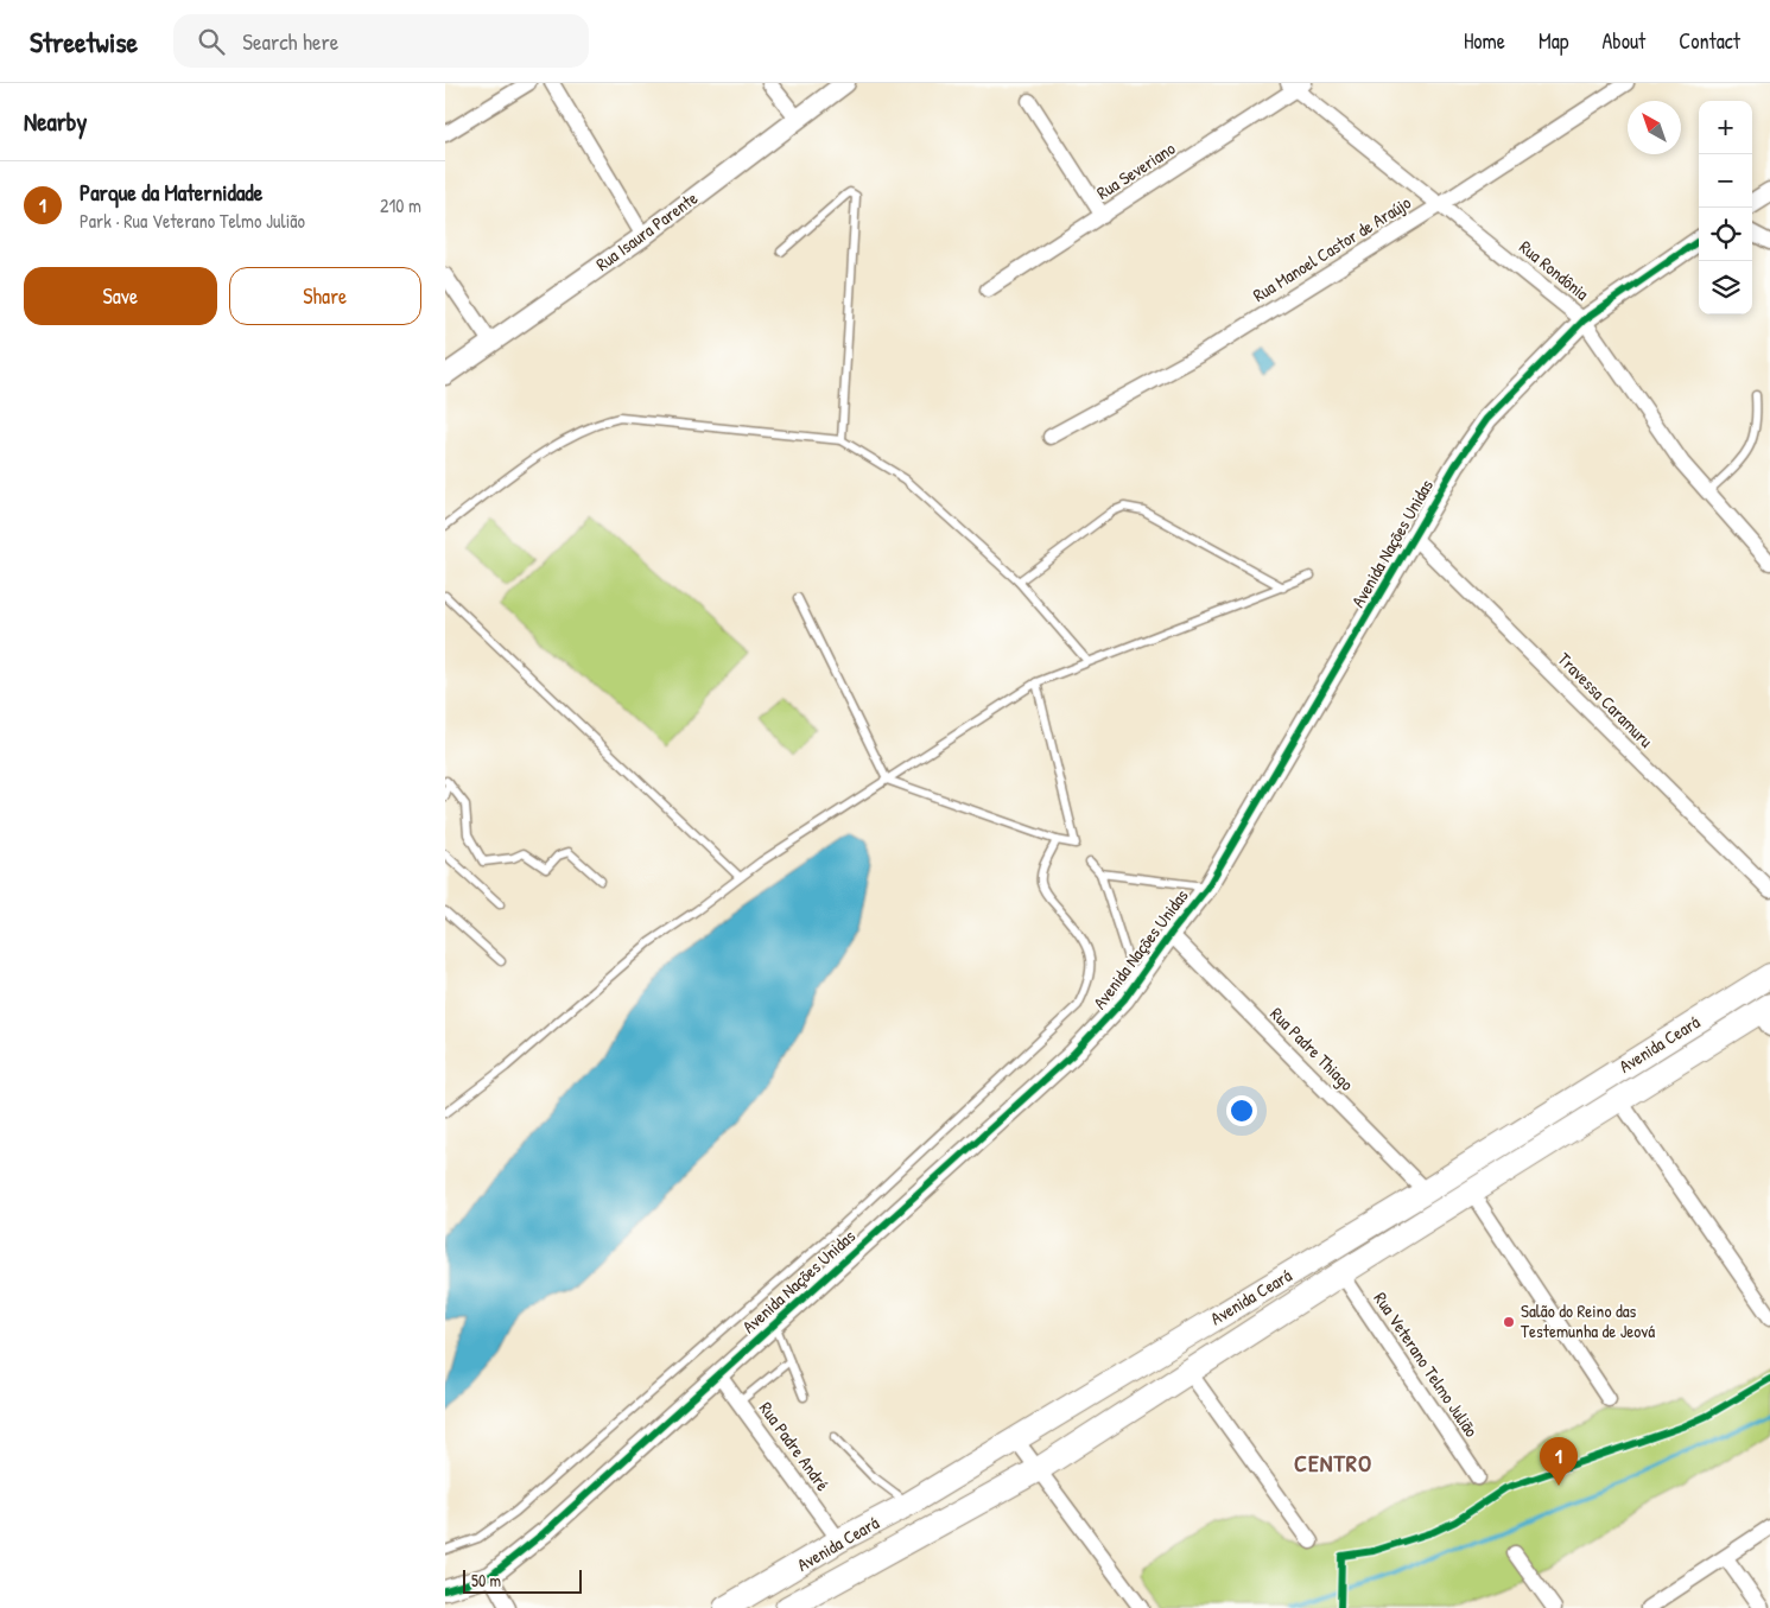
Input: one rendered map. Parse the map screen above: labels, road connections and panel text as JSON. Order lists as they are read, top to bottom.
{
  "streets": {
    "main road": ["Avenida Ceará"],
    "street": [
      "Rua Severiano",
      "Rua Isaura Parente",
      "Rua Manoel Castor de Araújo",
      "Rua Rondônia",
      "Avenida Nações Unidas",
      "Travessa Caramuru",
      "Rua Padre Thiago",
      "Rua Veterano Telmo Julião",
      "Rua Padre André"
    ]
  },
  "crossings": [
    ["Rua Severiano", "Rua Rondônia"],
    ["Rua Manoel Castor de Araújo", "Rua Rondônia"],
    ["Rua Rondônia", "Avenida Nações Unidas"],
    ["Avenida Nações Unidas", "Travessa Caramuru"],
    ["Avenida Nações Unidas", "Rua Padre Thiago"],
    ["Avenida Nações Unidas", "Rua Padre André"],
    ["Avenida Ceará", "Rua Padre Thiago"],
    ["Avenida Ceará", "Rua Veterano Telmo Julião"],
    ["Avenida Ceará", "Rua Padre André"]
  ],
  "districts": ["CENTRO"],
  "places": ["Salão do Reino das Testemunha de Jeová"],
  "scale_bar": "50 m",
  "north": "top left",
  "page": {
    "header": "Streetwise",
    "search": "Search here",
    "nav": [
      "Home",
      "Map",
      "About",
      "Contact"
    ],
    "heading": "Nearby",
    "map_buttons": ["+", "−"],
    "list": [
      {
        "mark": "1",
        "name": "Parque da Maternidade",
        "note": "Park · Rua Veterano Telmo Julião",
        "value": "210 m"
      }
    ],
    "buttons": ["Save", "Share"],
    "pins": "1",
    "scale": "50 m"
  }
}
